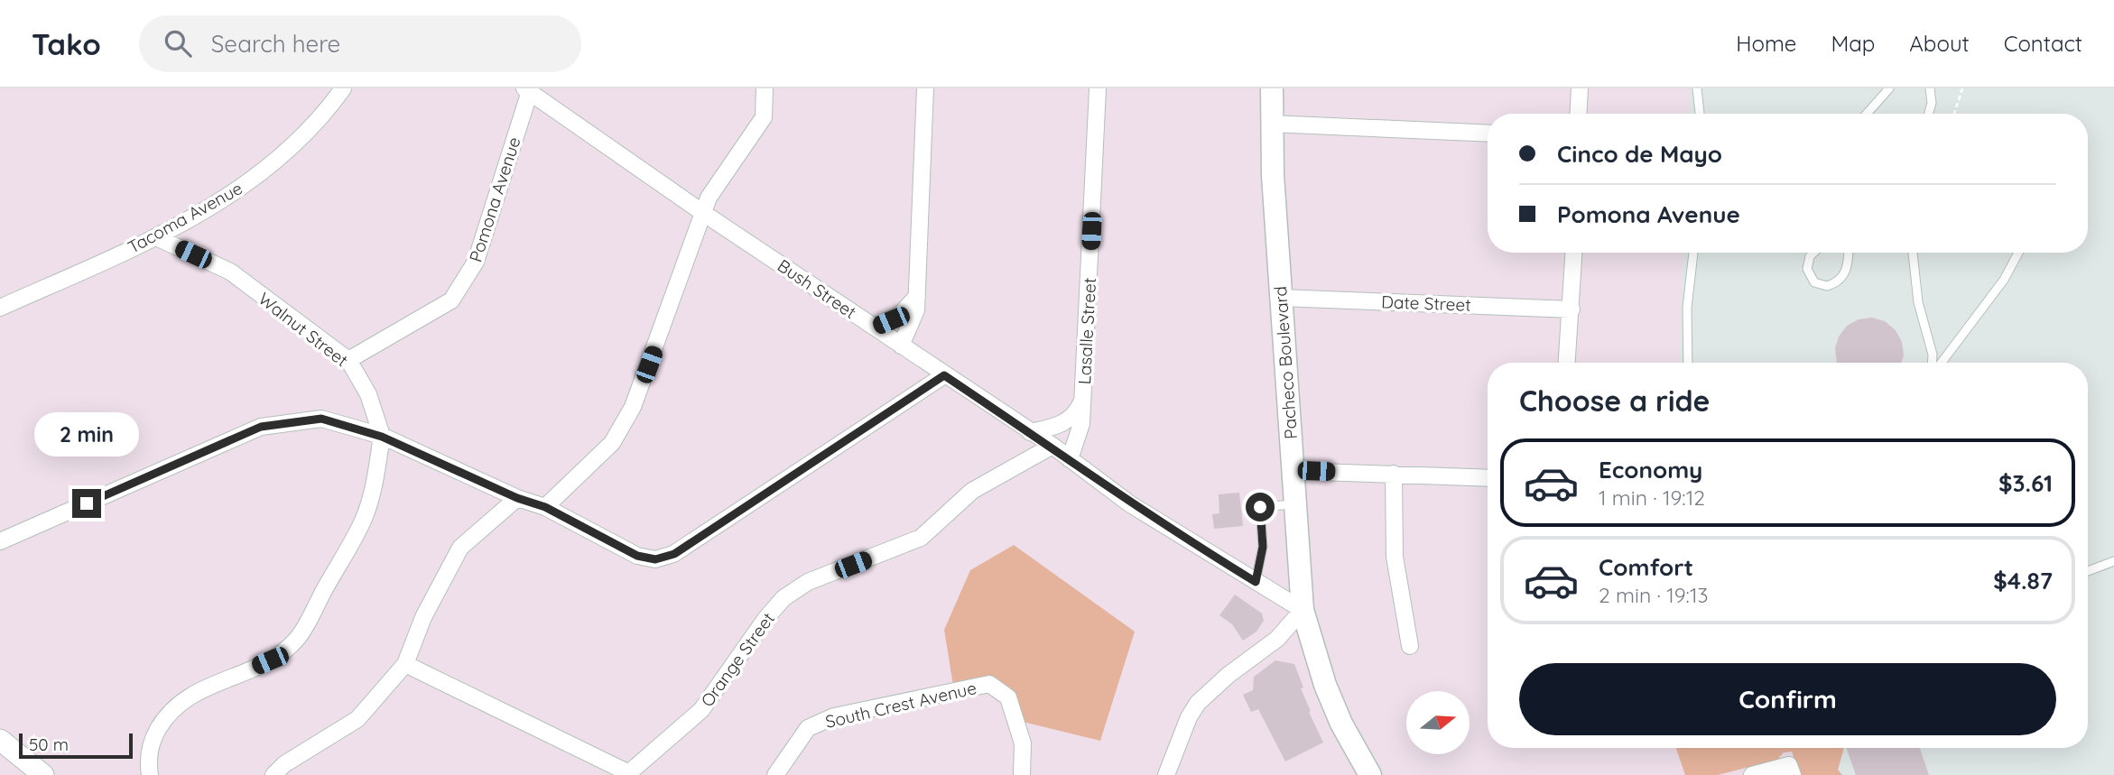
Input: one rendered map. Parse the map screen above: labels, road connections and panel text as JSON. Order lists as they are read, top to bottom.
{
  "streets": {
    "main road": ["Pacheco Boulevard"],
    "street": [
      "Pomona Avenue",
      "Tacoma Avenue",
      "Bush Street",
      "Date Street",
      "Walnut Street",
      "Lasalle Street",
      "Orange Street",
      "South Crest Avenue"
    ]
  },
  "crossings": [
    ["Pomona Avenue", "Bush Street"],
    ["Pomona Avenue", "Walnut Street"],
    ["Tacoma Avenue", "Walnut Street"],
    ["Bush Street", "Lasalle Street"],
    ["Bush Street", "Pacheco Boulevard"],
    ["Bush Street", "Orange Street"],
    ["Date Street", "Pacheco Boulevard"]
  ],
  "scale_bar": "50 m",
  "north": "right",
  "page": {
    "header": "Tako",
    "search": "Search here",
    "nav": [
      "Home",
      "Map",
      "About",
      "Contact"
    ],
    "banner": ["Cinco de Mayo", "Pomona Avenue"],
    "heading": "Choose a ride",
    "bubble": "2 min",
    "list": [
      {
        "name": "Economy",
        "note": "1 min · 19:12",
        "value": "$3.61"
      },
      {
        "name": "Comfort",
        "note": "2 min · 19:13",
        "value": "$4.87"
      }
    ],
    "buttons": "Confirm",
    "scale": "50 m"
  }
}
